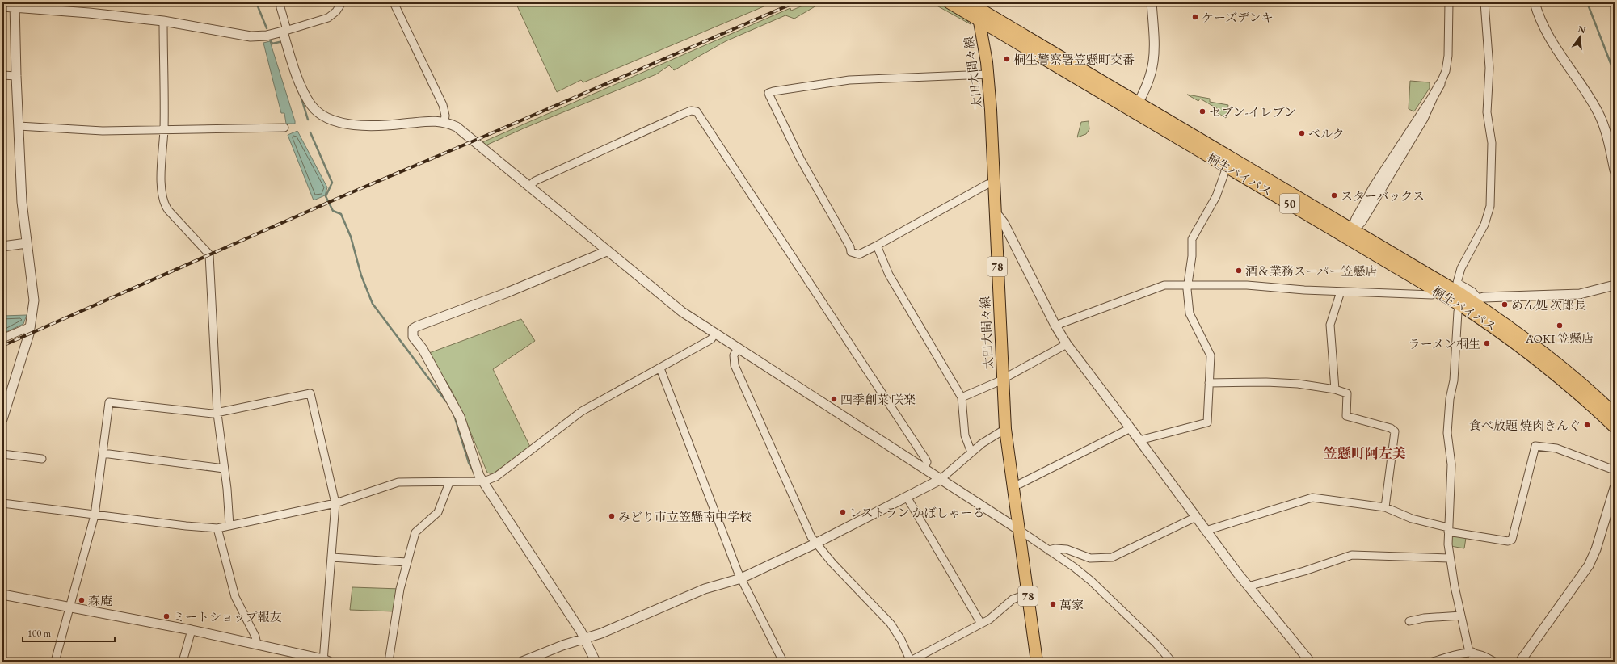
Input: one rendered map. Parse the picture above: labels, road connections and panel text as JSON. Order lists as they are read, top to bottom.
{
  "streets": {
    "highway": ["桐生バイパス", "50"],
    "main road": ["太田大間々線", "78"]
  },
  "crossings": [
    ["太田大間々線", "桐生バイパス"]
  ],
  "districts": ["笠懸町阿左美"],
  "places": [
    "ケーズデンキ",
    "桐生警察署笠懸町交番",
    "セブン-イレブン",
    "ベルク",
    "スターバックス",
    "酒＆業務スーパー笠懸店",
    "めん処 次郎長",
    "AOKI 笠懸店",
    "ラーメン桐生",
    "四季創菜 咲楽",
    "食べ放題 焼肉きんぐ",
    "レストラン かぼしゃーる",
    "みどり市立笠懸南中学校",
    "森庵",
    "萬家",
    "ミートショップ報友"
  ],
  "scale_bar": "100 m",
  "north": "top"
}
